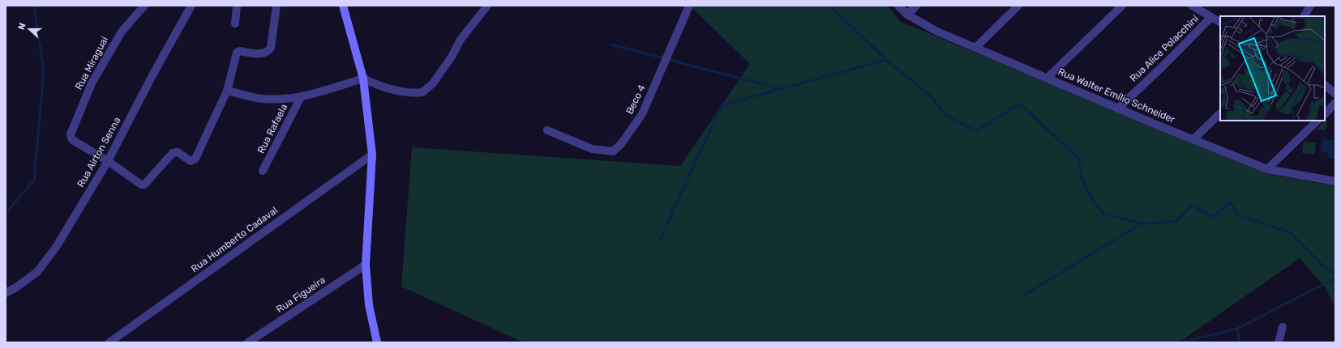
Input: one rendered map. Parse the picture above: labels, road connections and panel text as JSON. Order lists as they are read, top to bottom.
{
  "streets": {
    "street": [
      "Rua Alice Polacchini",
      "Rua Miraguai",
      "Rua Walter Emílio Schneider",
      "Beco 4",
      "Rua Rafaela",
      "Rua Airton Senna",
      "Rua Humberto Cadaval",
      "Rua Figueira"
    ]
  },
  "crossings": [
    ["Rua Alice Polacchini", "Rua Walter Emílio Schneider"],
    ["Rua Miraguai", "Rua Airton Senna"]
  ],
  "north": "left"
}
